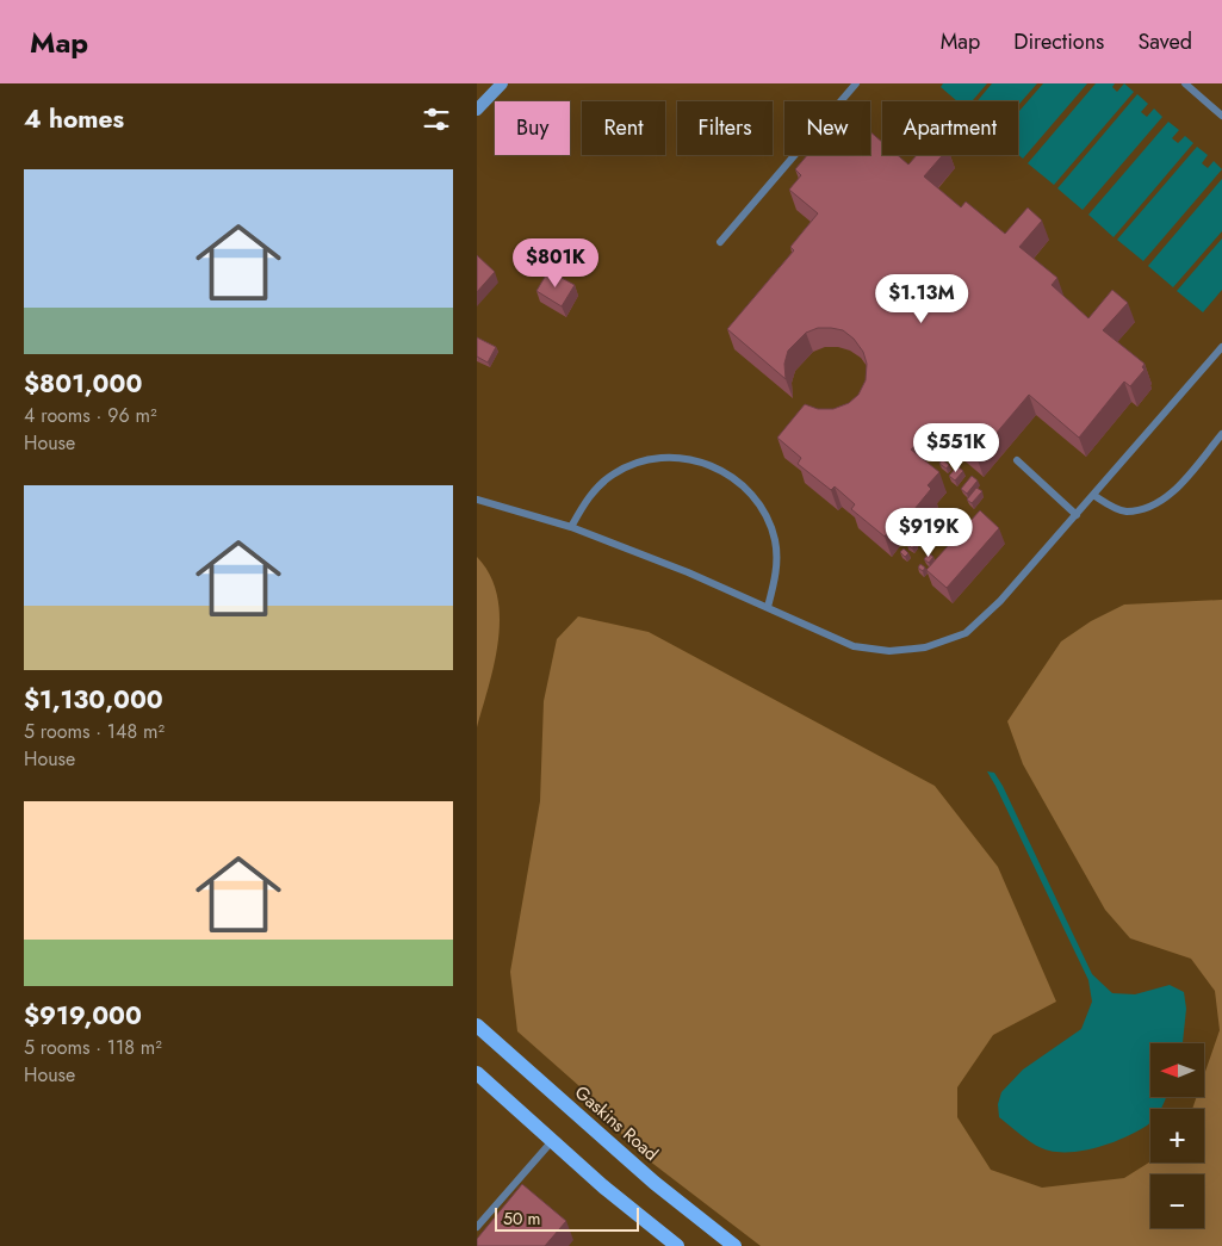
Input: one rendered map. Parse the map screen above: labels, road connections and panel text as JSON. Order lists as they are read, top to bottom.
{
  "streets": {
    "main road": ["Gaskins Road"]
  },
  "scale_bar": "50 m",
  "north": "left",
  "page": {
    "header": "Map",
    "nav": ["Map", "Directions", "Saved"],
    "heading": "4 homes",
    "chip": [
      "Buy",
      "Rent",
      "Filters",
      "New",
      "Apartment"
    ],
    "list": [
      {
        "name": "$801,000",
        "note": "4 rooms · 96 m² · House"
      },
      {
        "name": "$1,130,000",
        "note": "5 rooms · 148 m² · House"
      },
      {
        "name": "$919,000",
        "note": "5 rooms · 118 m² · House"
      }
    ],
    "price": [
      "$801K",
      "$1.13M",
      "$551K",
      "$919K"
    ],
    "map_buttons": ["+", "−"],
    "scale": "50 m"
  }
}
